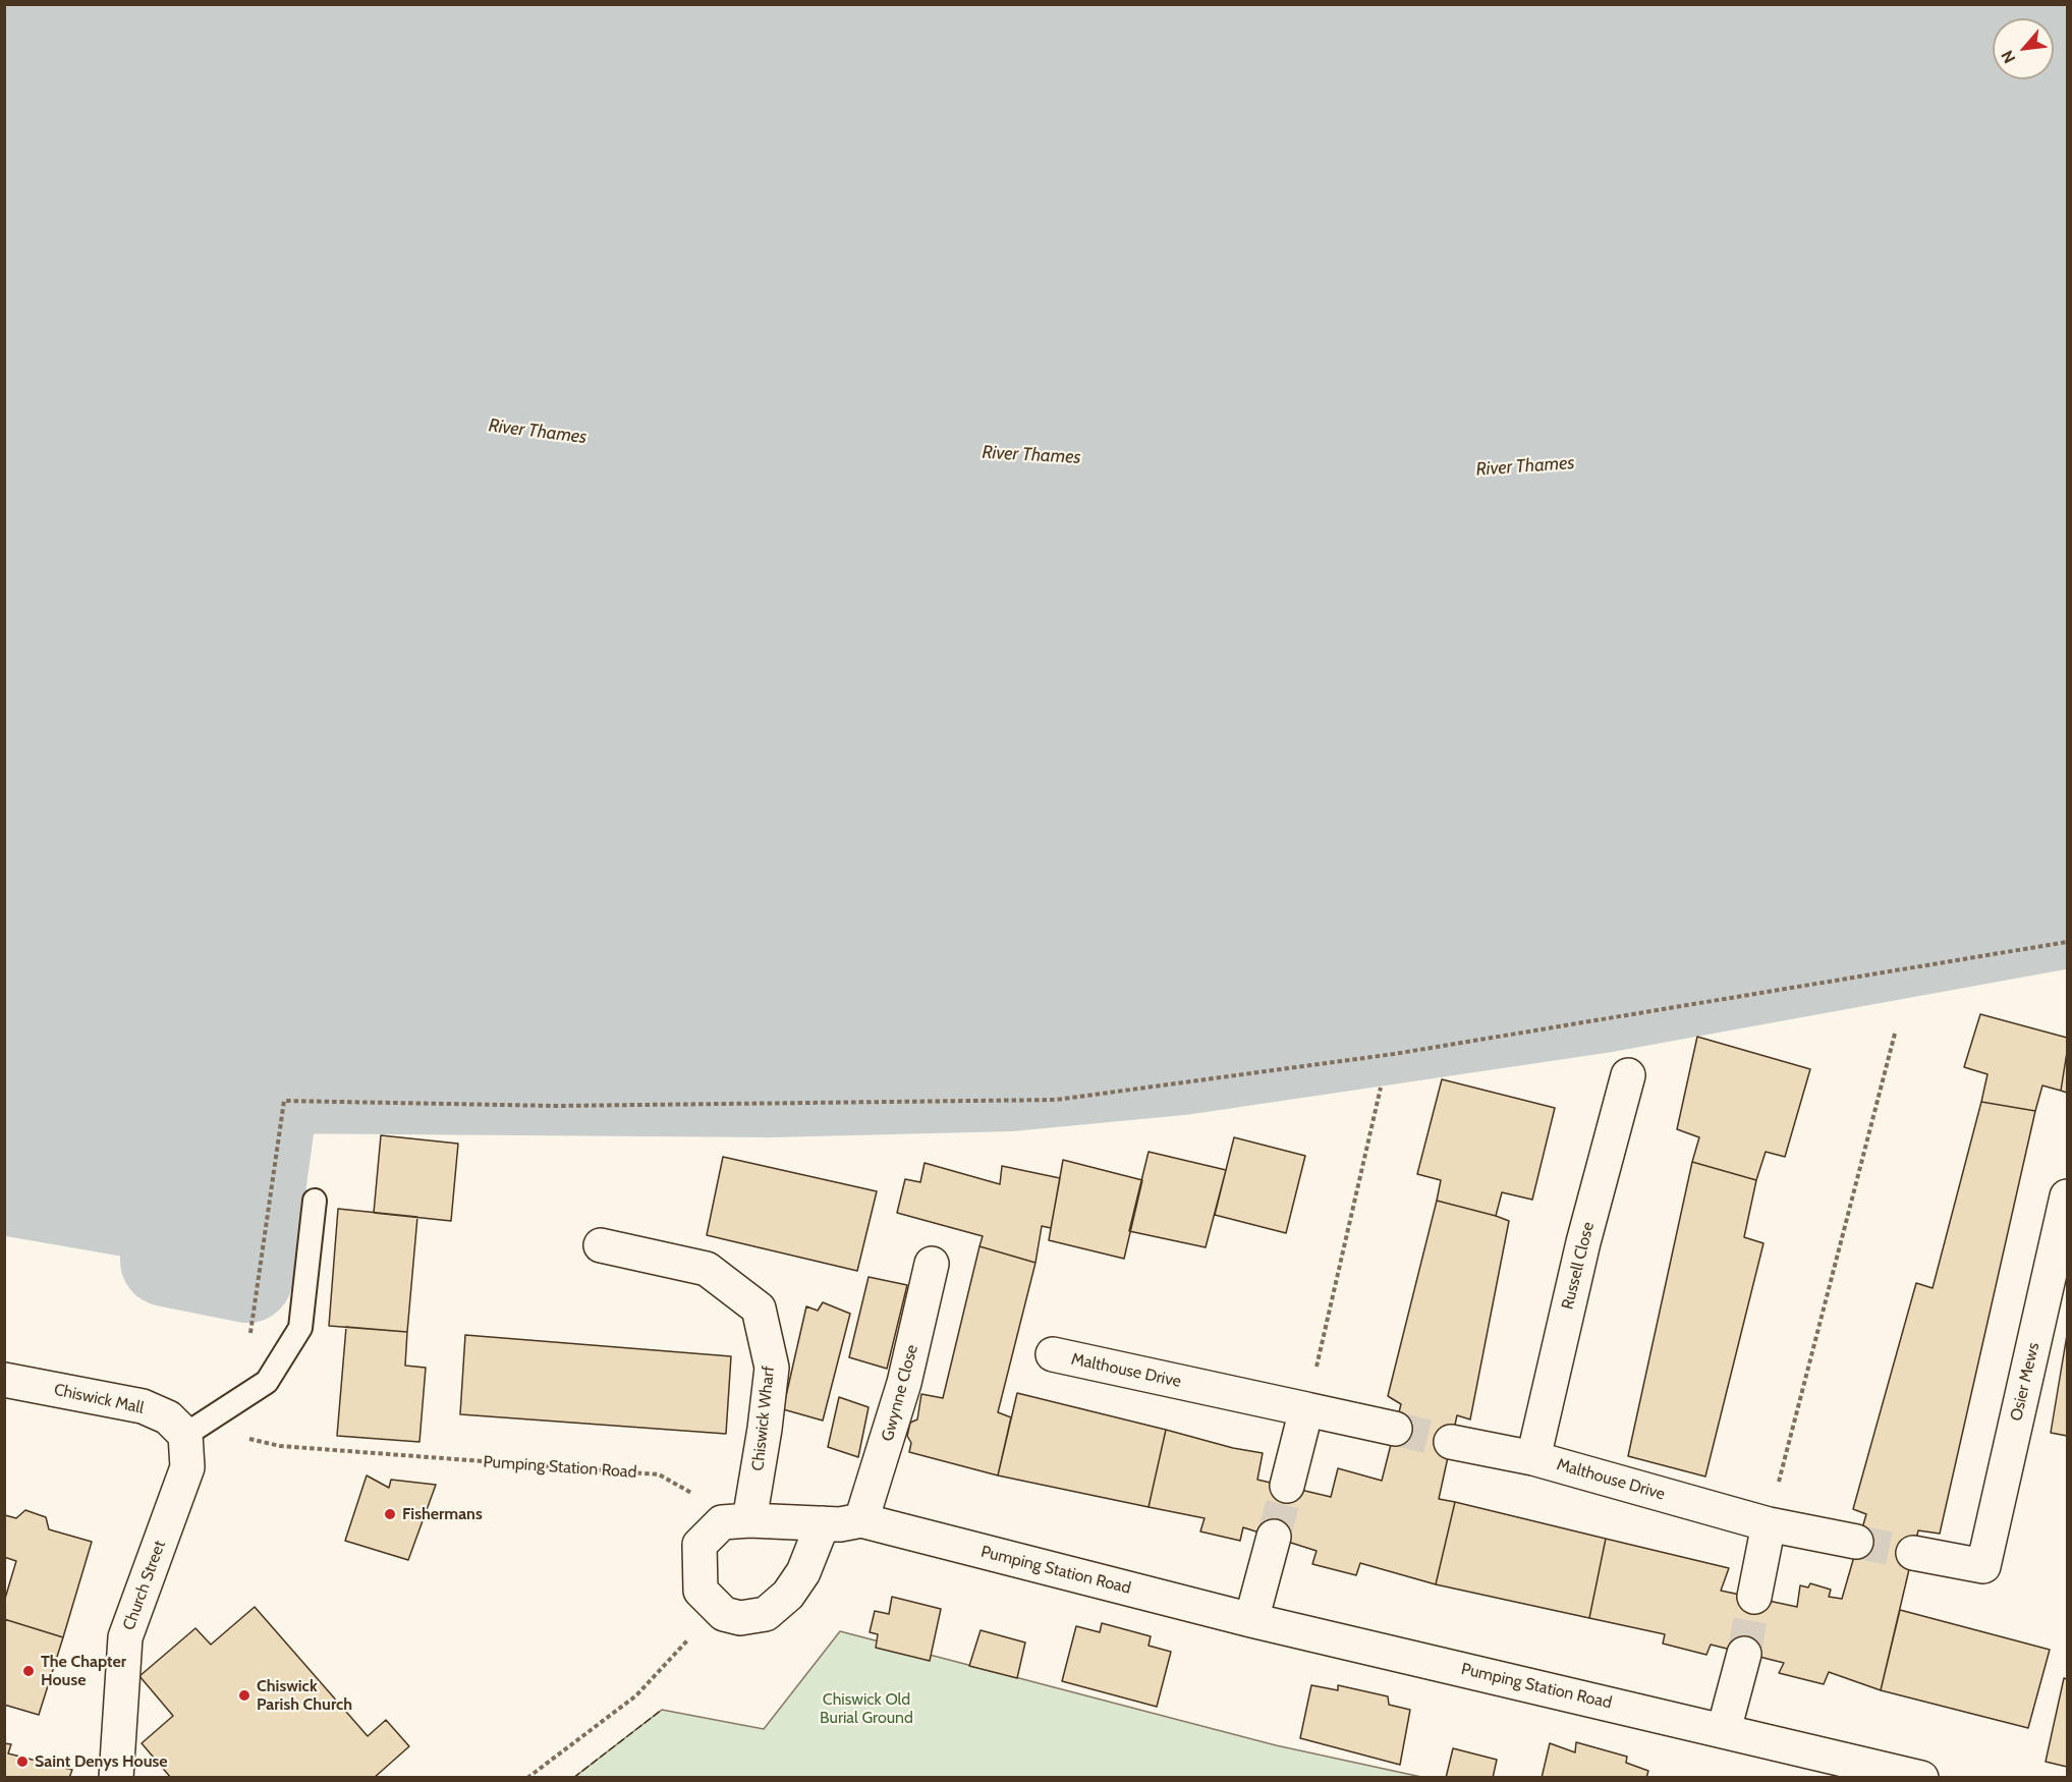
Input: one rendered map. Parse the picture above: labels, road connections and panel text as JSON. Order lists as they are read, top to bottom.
{
  "streets": {
    "street": [
      "Russell Close",
      "Malthouse Drive",
      "Osier Mews",
      "Gwynne Close",
      "Chiswick Mall",
      "Chiswick Wharf",
      "Pumping Station Road",
      "Church Street"
    ]
  },
  "crossings": [
    ["Russell Close", "Malthouse Drive"],
    ["Gwynne Close", "Pumping Station Road"],
    ["Chiswick Mall", "Pumping Station Road"],
    ["Chiswick Mall", "Church Street"],
    ["Chiswick Wharf", "Pumping Station Road"],
    ["Pumping Station Road", "Church Street"]
  ],
  "water": ["River Thames"],
  "parks": ["Chiswick Old Burial Ground"],
  "places": [
    "Fishermans",
    "The Chapter House",
    "Chiswick Parish Church",
    "Saint Denys House"
  ],
  "north": "bottom left"
}
